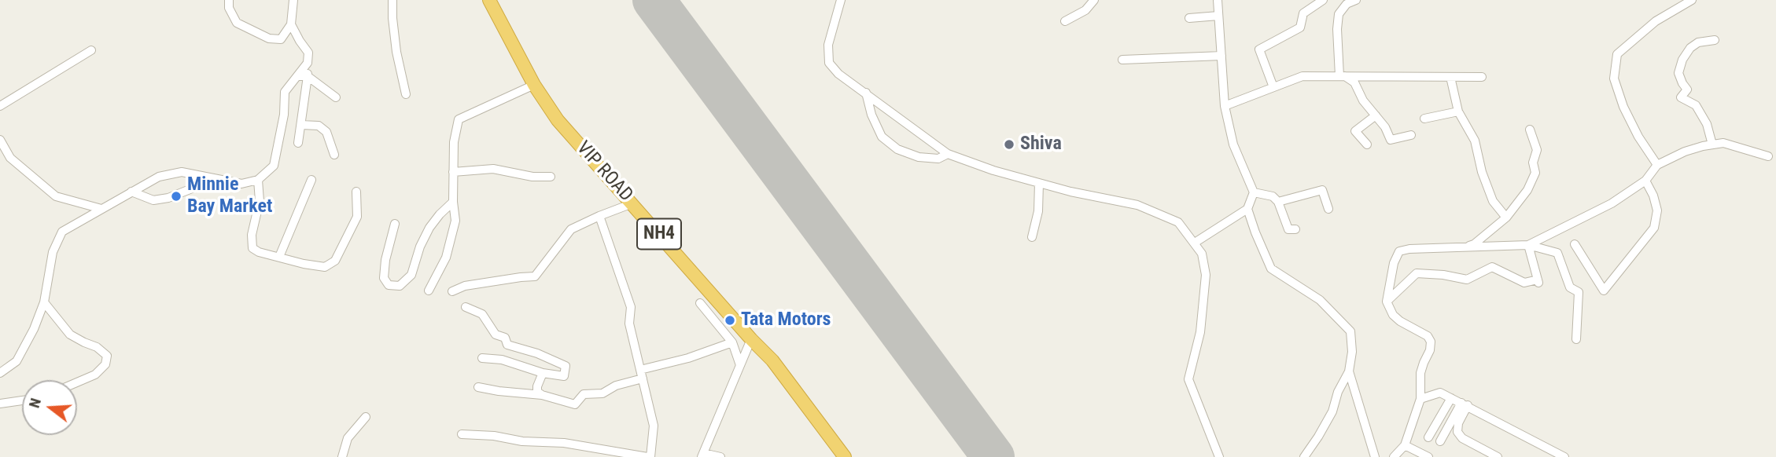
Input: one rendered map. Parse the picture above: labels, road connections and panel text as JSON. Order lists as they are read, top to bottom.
{
  "streets": {
    "highway": ["VIP ROAD", "NH4"]
  },
  "places": ["Shiva", "Minnie Bay Market", "Tata Motors"],
  "north": "left"
}
